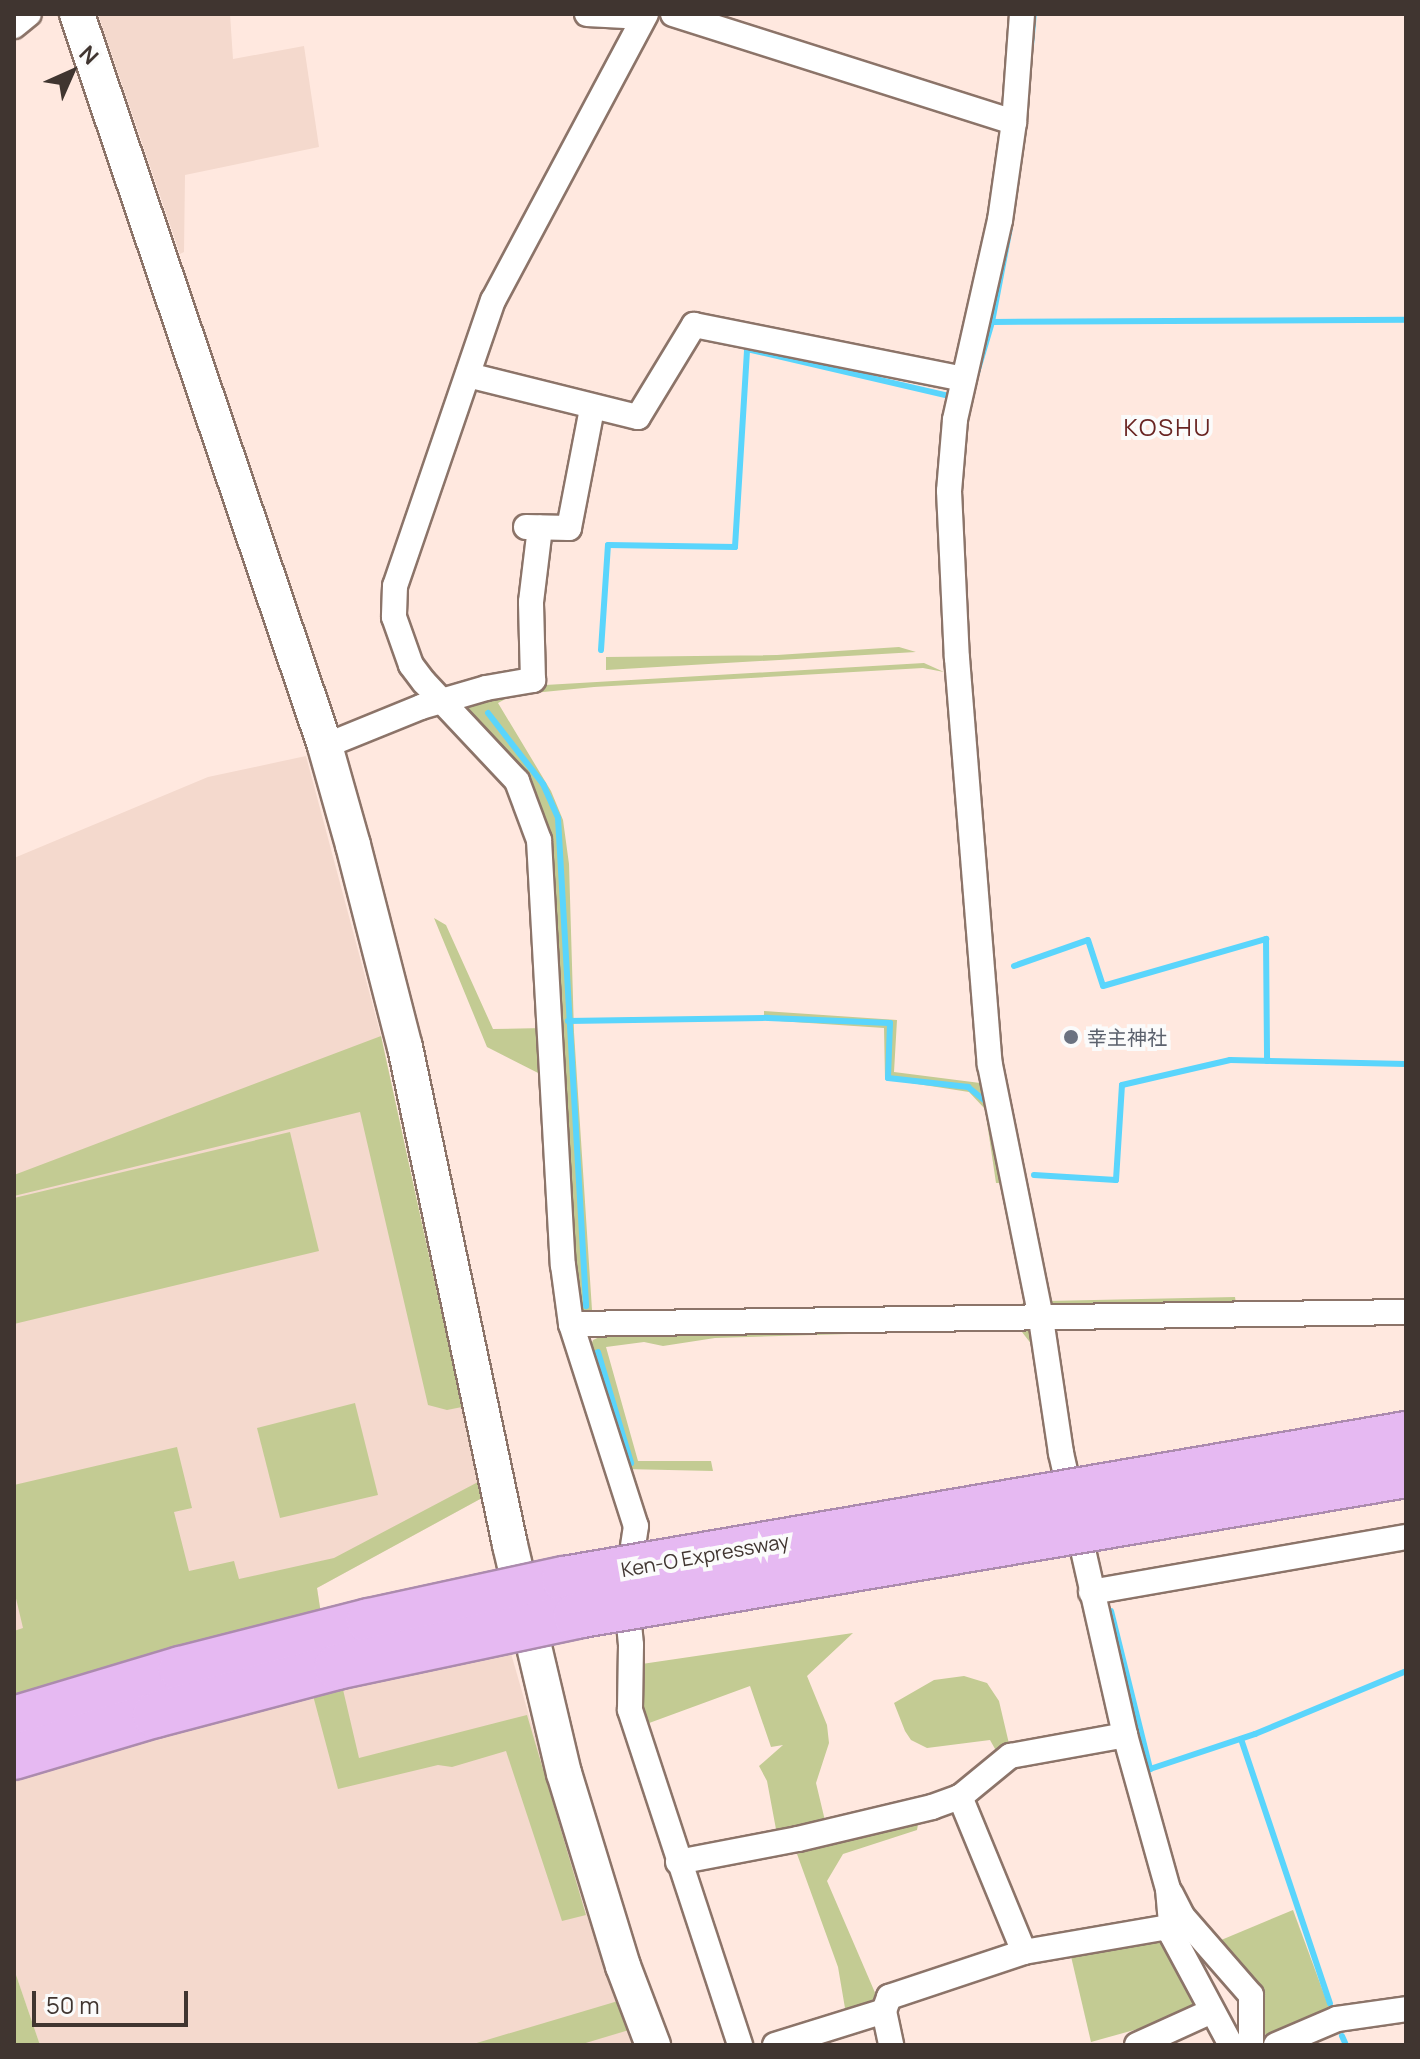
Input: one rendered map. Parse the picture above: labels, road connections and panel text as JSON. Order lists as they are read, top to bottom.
{
  "streets": {
    "highway": ["Ken-O Expressway"]
  },
  "districts": ["KOSHU"],
  "places": ["幸主神社"],
  "scale_bar": "50 m",
  "north": "top right"
}
